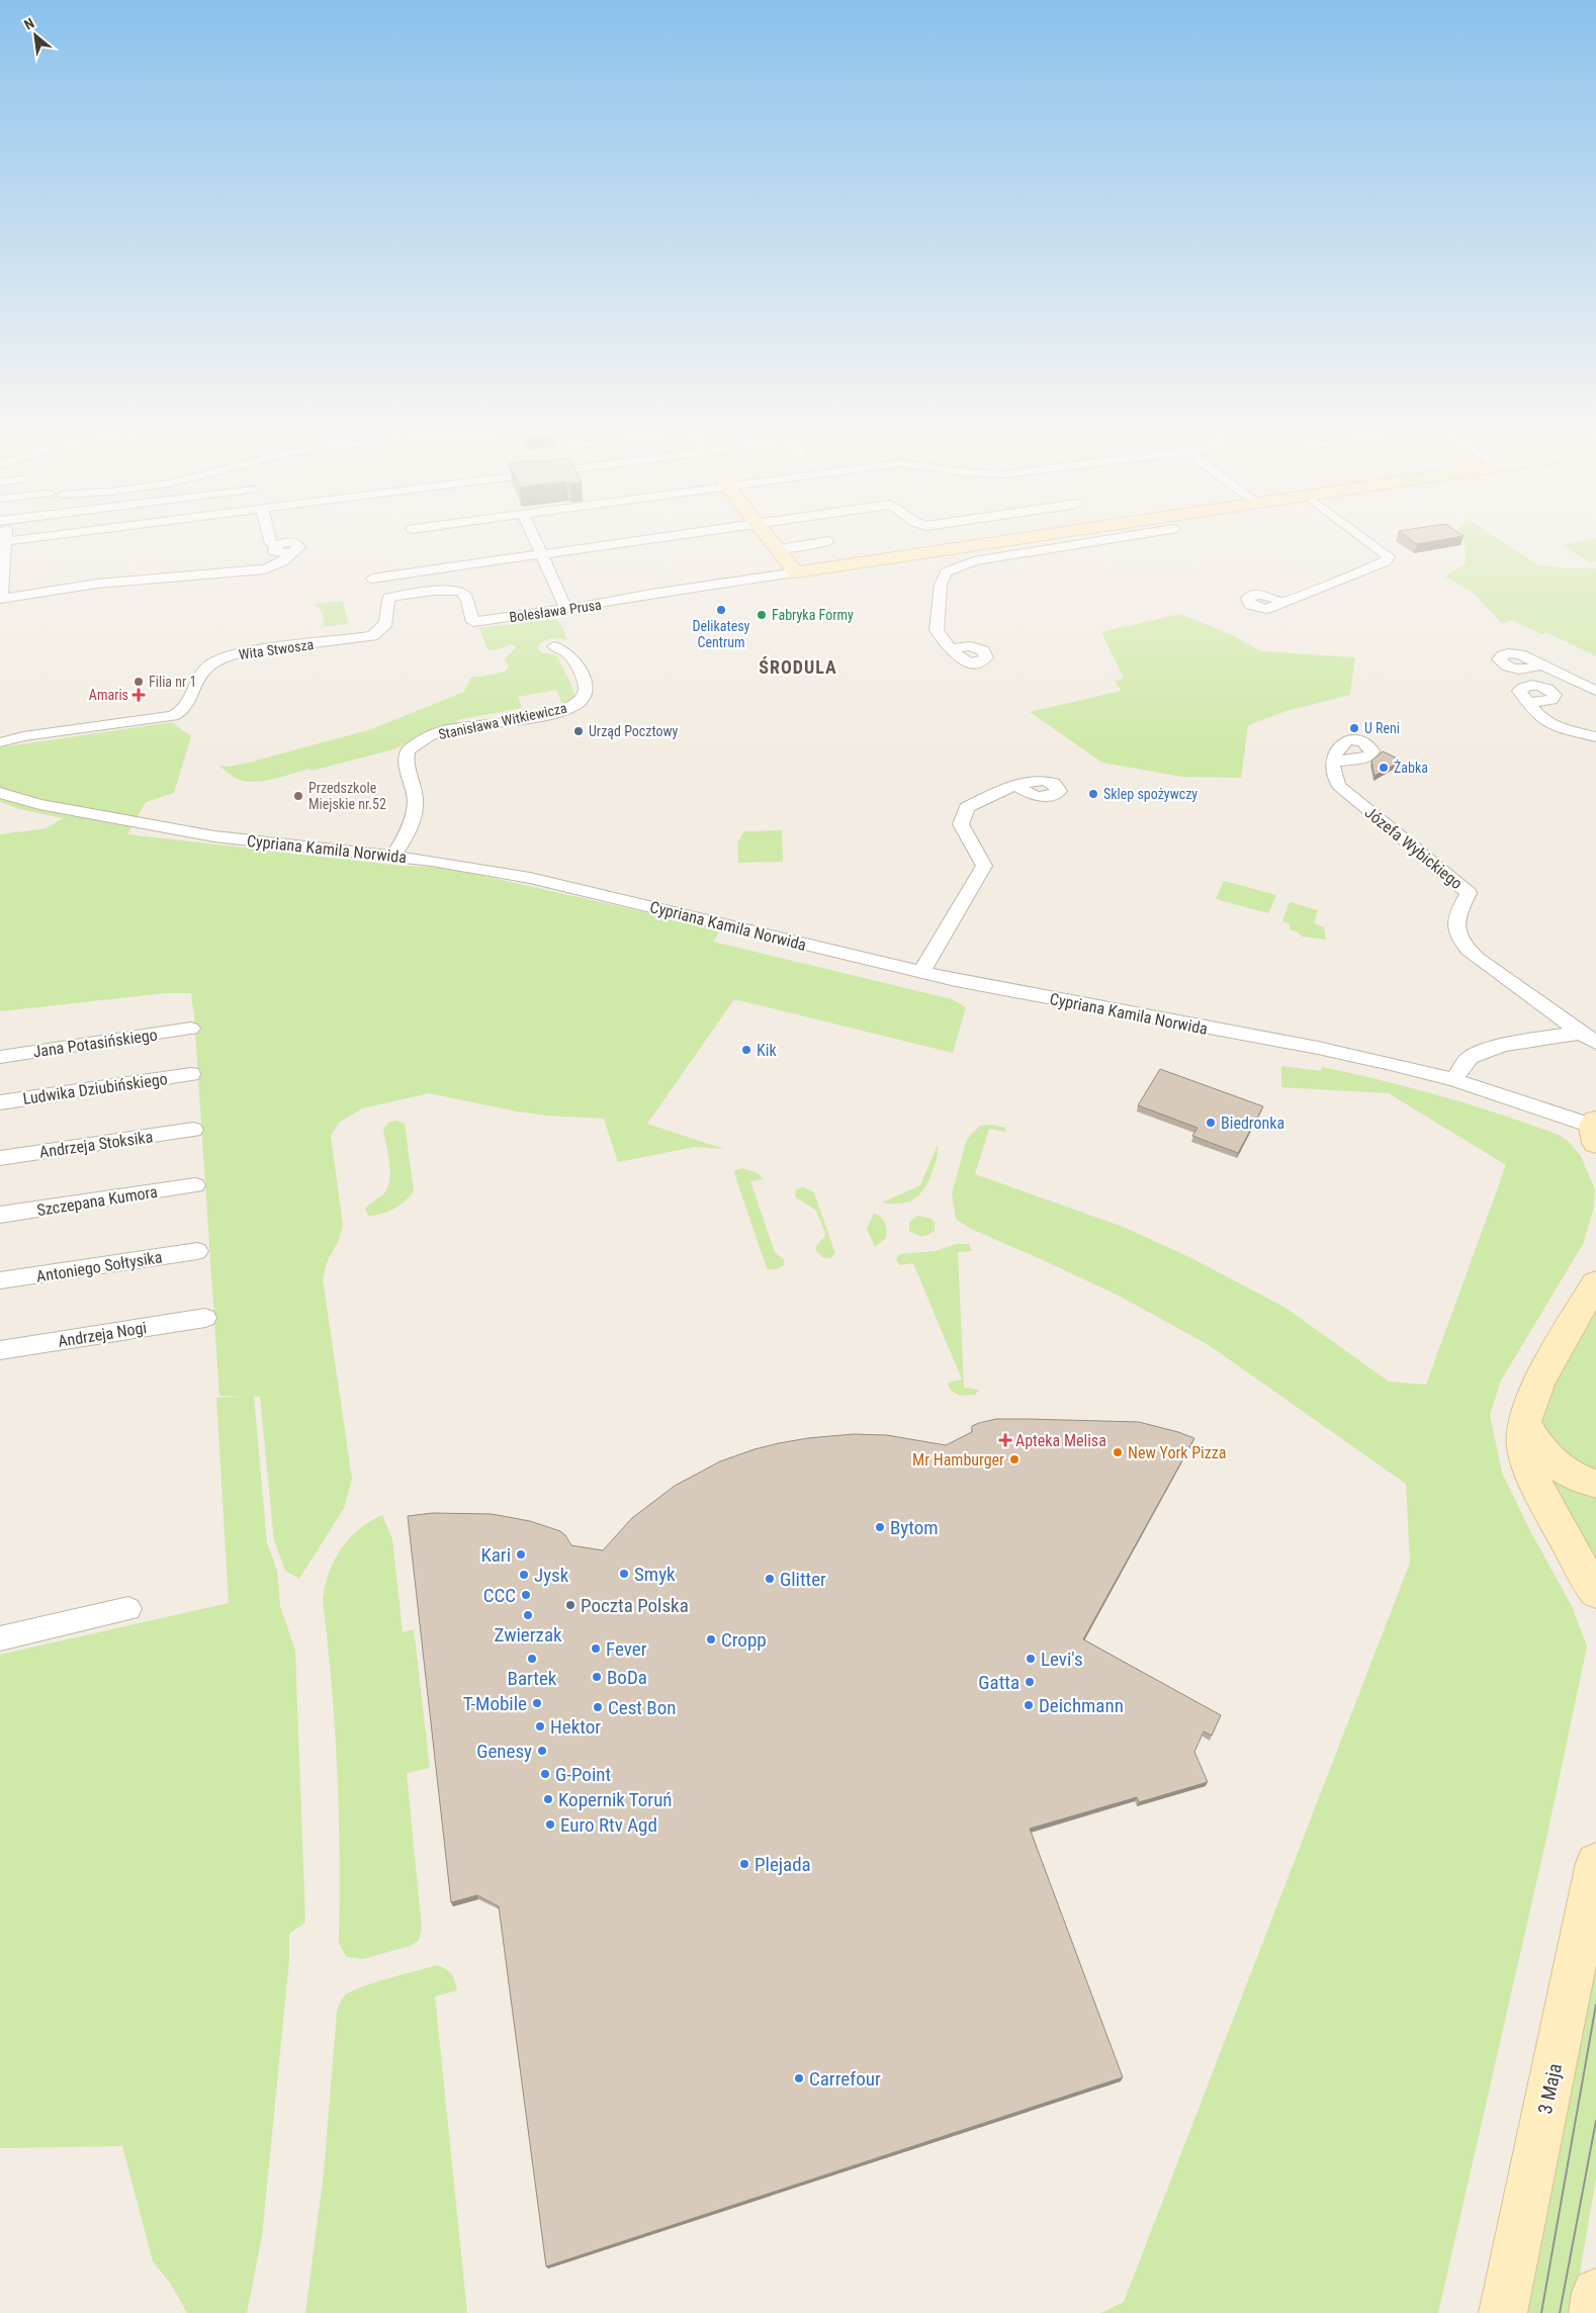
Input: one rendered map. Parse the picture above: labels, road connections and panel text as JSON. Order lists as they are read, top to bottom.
{
  "streets": {
    "street": [
      "Bolesława Prusa",
      "Wita Stwosza",
      "Stanisława Witkiewicza",
      "Józefa Wybickiego",
      "Cypriana Kamila Norwida",
      "Jana Potasińskiego",
      "Ludwika Dziubińskiego",
      "Andrzeja Stoksika",
      "Szczepana Kumora",
      "Antoniego Sołtysika",
      "Andrzeja Nogi",
      "3 Maja"
    ]
  },
  "crossings": [
    ["Bolesława Prusa", "Wita Stwosza"],
    ["Stanisława Witkiewicza", "Cypriana Kamila Norwida"]
  ],
  "districts": ["ŚRODULA"],
  "places": {
    "other": [
      "Delikatesy Centrum",
      "Fabryka Formy",
      "Filia nr 1",
      "U Reni",
      "Urząd Pocztowy",
      "Żabka",
      "Sklep spożywczy",
      "Przedszkole Miejskie nr.52",
      "Kik",
      "Biedronka",
      "New York Pizza",
      "Mr Hamburger",
      "Bytom",
      "Kari",
      "Smyk",
      "Jysk",
      "Glitter",
      "CCC",
      "Poczta Polska",
      "Zwierzak",
      "Cropp",
      "Fever",
      "Bartek",
      "Levi's",
      "BoDa",
      "Gatta",
      "T-Mobile",
      "Deichmann",
      "Cest Bon",
      "Hektor",
      "Genesy",
      "G-Point",
      "Kopernik Toruń",
      "Euro Rtv Agd",
      "Plejada",
      "Carrefour"
    ],
    "health": ["Amaris", "Apteka Melisa"]
  },
  "north": "top left"
}
